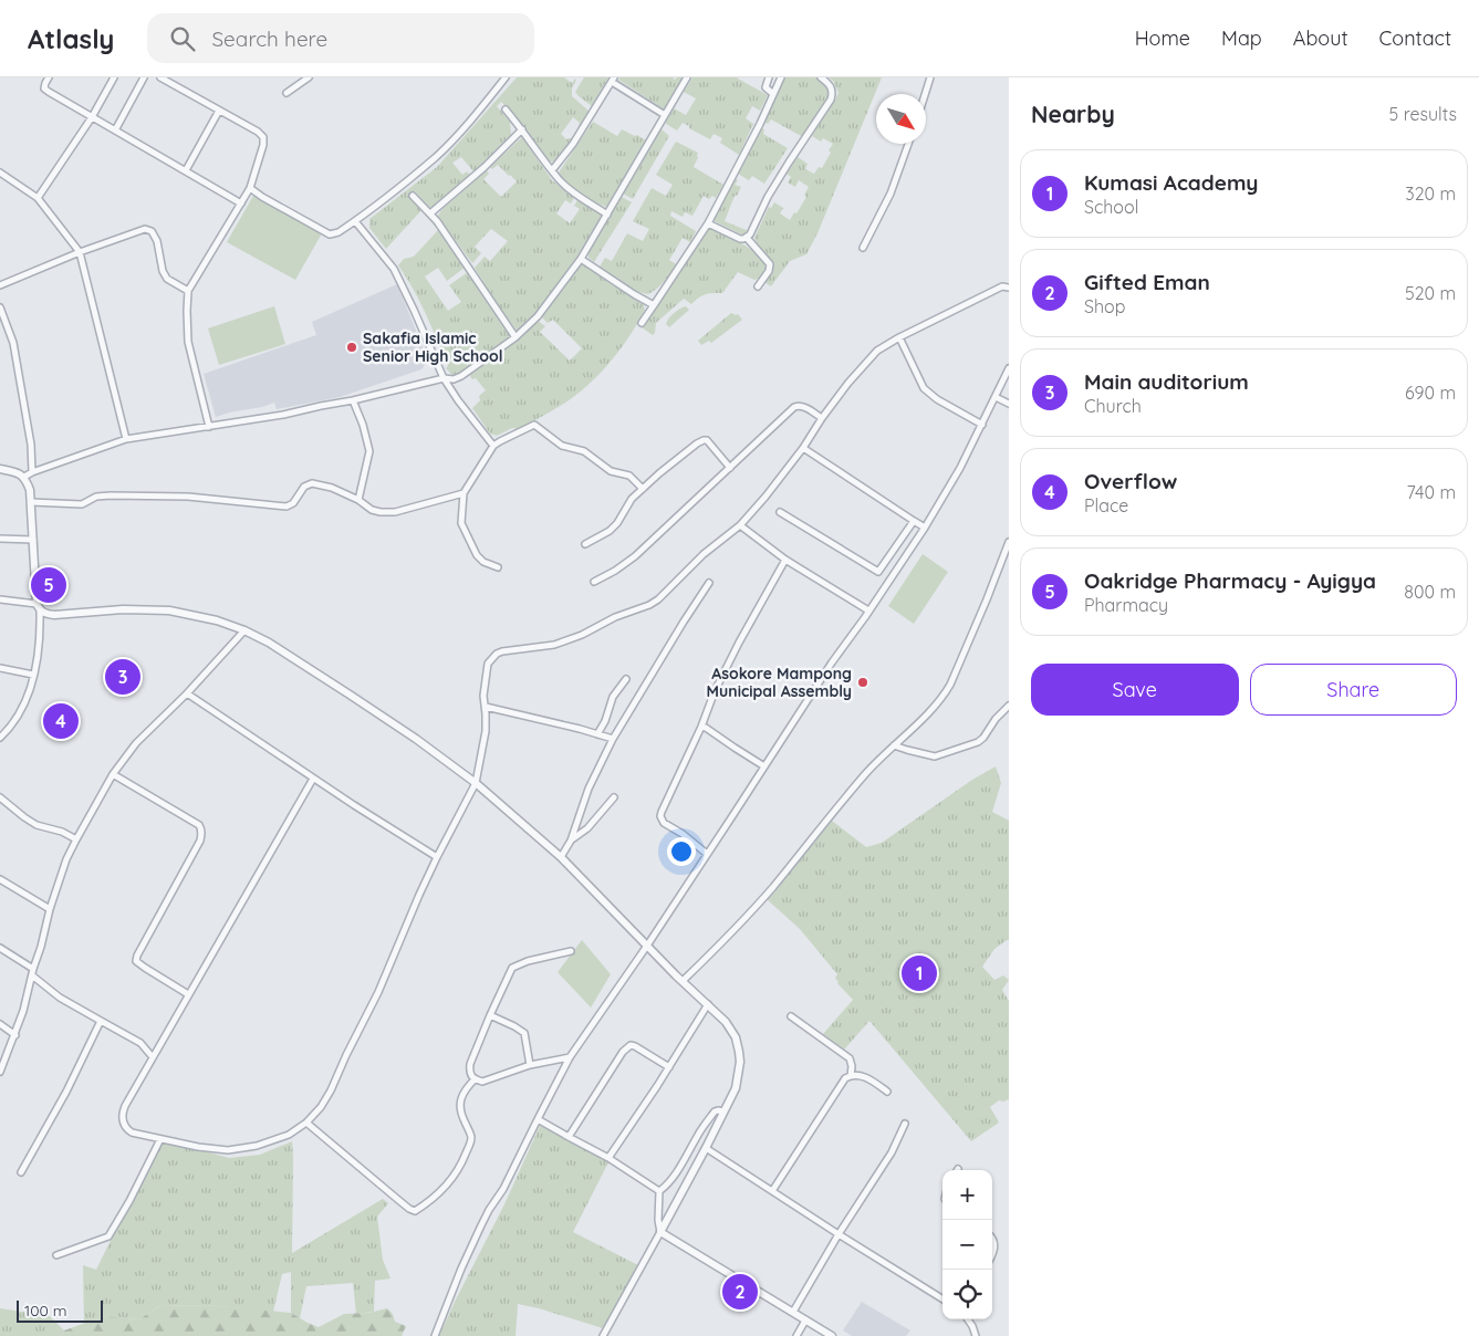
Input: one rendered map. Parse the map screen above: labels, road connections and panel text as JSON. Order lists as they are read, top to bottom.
{
  "places": ["Sakafia Islamic Senior High School", "Asokore Mampong Municipal Assembly"],
  "scale_bar": "100 m",
  "north": "bottom right",
  "page": {
    "header": "Atlasly",
    "search": "Search here",
    "nav": [
      "Home",
      "Map",
      "About",
      "Contact"
    ],
    "heading": ["Nearby", "5 results"],
    "list": [
      {
        "mark": "1",
        "name": "Kumasi Academy",
        "note": "School",
        "value": "320 m"
      },
      {
        "mark": "2",
        "name": "Gifted Eman",
        "note": "Shop",
        "value": "520 m"
      },
      {
        "mark": "3",
        "name": "Main auditorium",
        "note": "Church",
        "value": "690 m"
      },
      {
        "mark": "4",
        "name": "Overflow",
        "note": "Place",
        "value": "740 m"
      },
      {
        "mark": "5",
        "name": "Oakridge Pharmacy - Ayigya",
        "note": "Pharmacy",
        "value": "800 m"
      }
    ],
    "pins": [
      "5",
      "3",
      "4",
      "1",
      "2"
    ],
    "buttons": ["Save", "Share"],
    "map_buttons": ["+", "−"],
    "scale": "100 m"
  }
}
